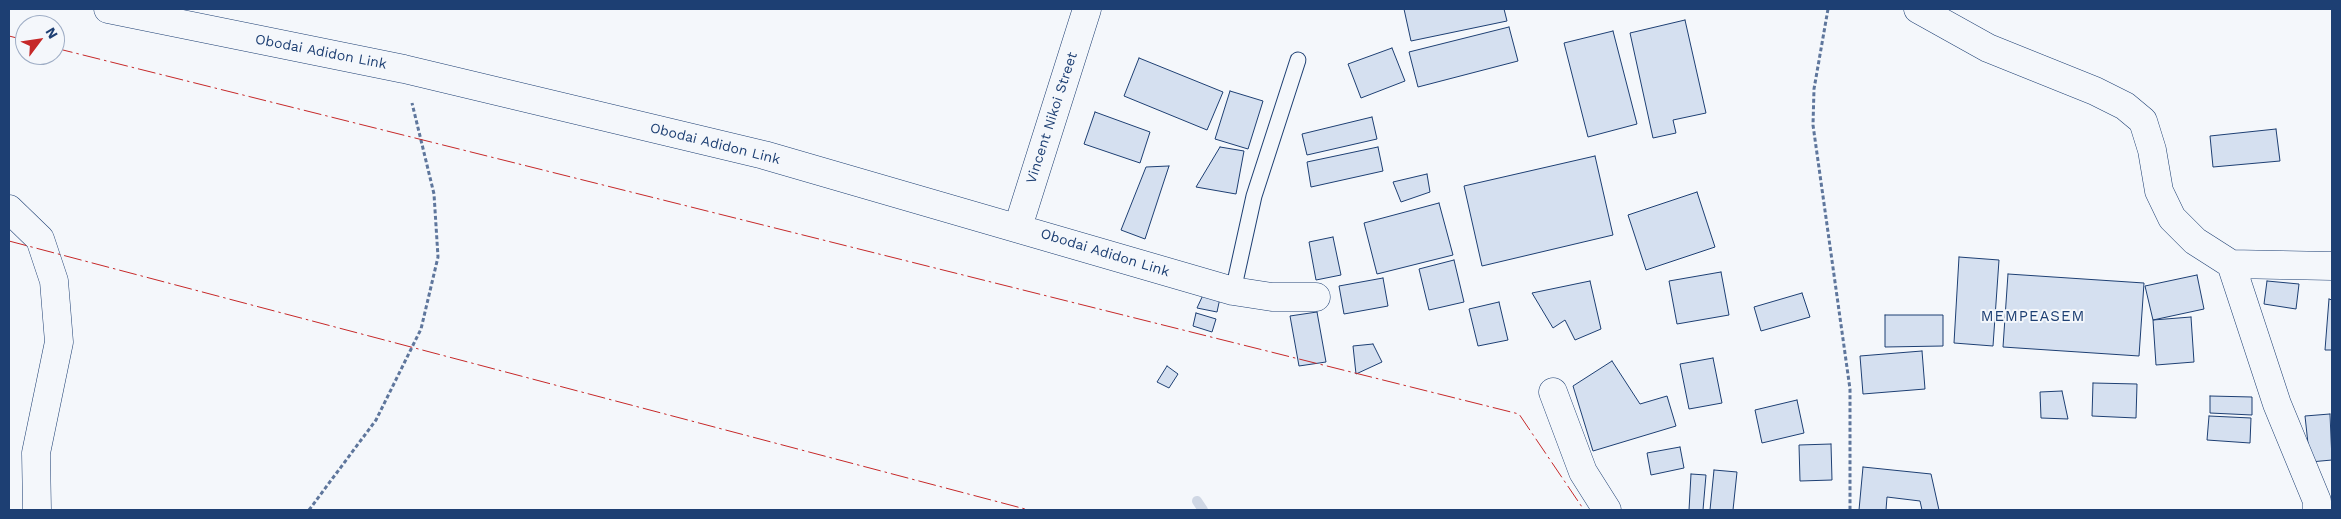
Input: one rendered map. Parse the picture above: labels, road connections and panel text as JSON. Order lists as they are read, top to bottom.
{
  "streets": {
    "street": ["Obodai Adidon Link", "Vincent Nikoi Street"]
  },
  "crossings": [
    ["Obodai Adidon Link", "Vincent Nikoi Street"]
  ],
  "districts": ["MEMPEASEM"],
  "north": "top right"
}
